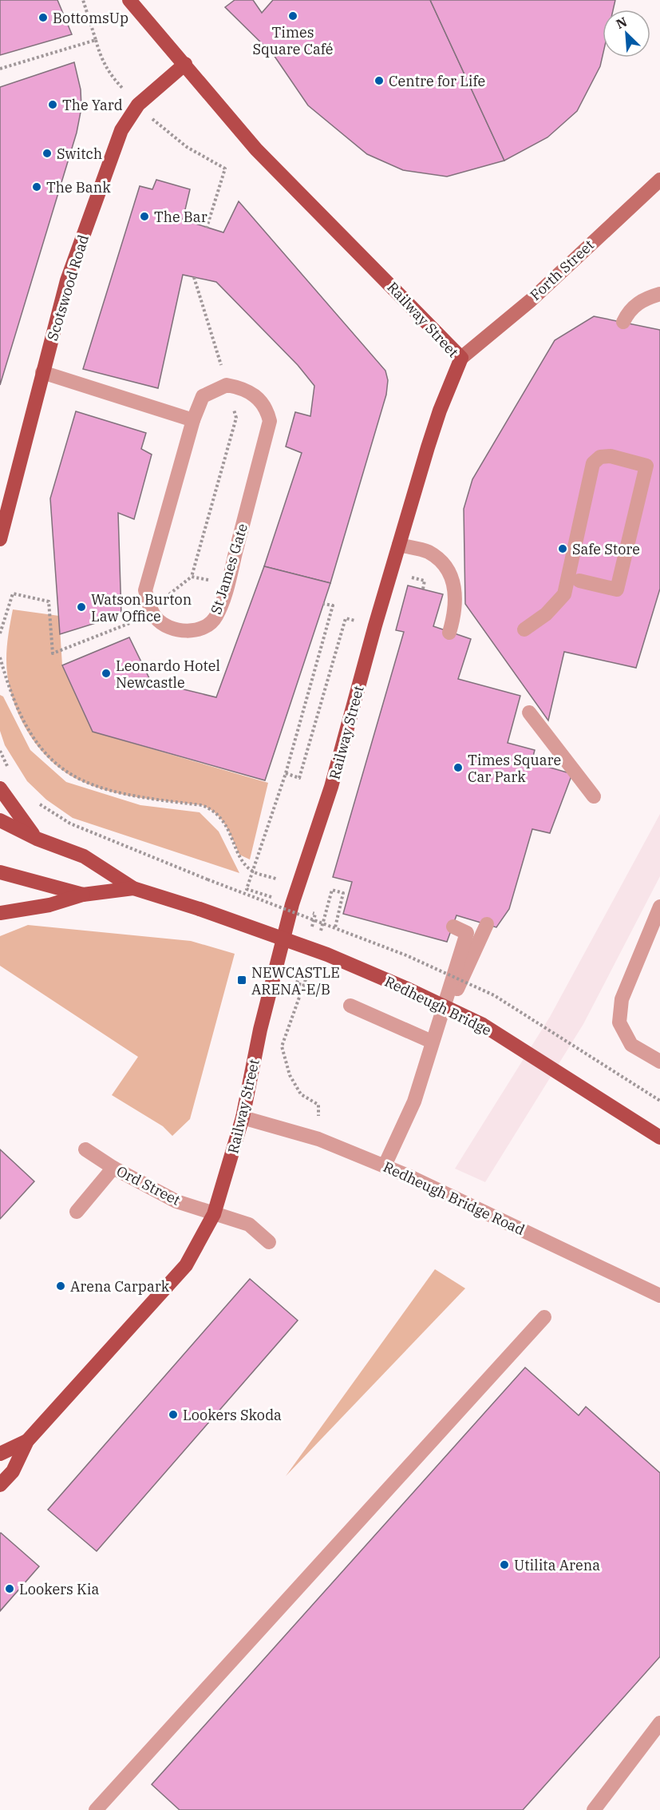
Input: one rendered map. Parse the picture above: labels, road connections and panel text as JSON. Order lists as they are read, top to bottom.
{
  "streets": {
    "main road": [
      "Forth Street",
      "Scotswood Road",
      "Railway Street",
      "Redheugh Bridge"
    ],
    "street": ["St James Gate", "Ord Street", "Redheugh Bridge Road"]
  },
  "crossings": [
    ["Forth Street", "Railway Street"],
    ["Scotswood Road", "Railway Street"],
    ["Railway Street", "Ord Street"],
    ["Railway Street", "Redheugh Bridge Road"]
  ],
  "places": {
    "other": [
      "Times Square Café",
      "BottomsUp",
      "Centre for Life",
      "The Yard",
      "Switch",
      "The Bank",
      "The Bar",
      "Safe Store",
      "Watson Burton Law Office",
      "Leonardo Hotel Newcastle",
      "Times Square Car Park",
      "Arena Carpark",
      "Lookers Skoda",
      "Utilita Arena",
      "Lookers Kia"
    ],
    "transit": ["NEWCASTLE ARENA-E/B"]
  },
  "north": "top left"
}
